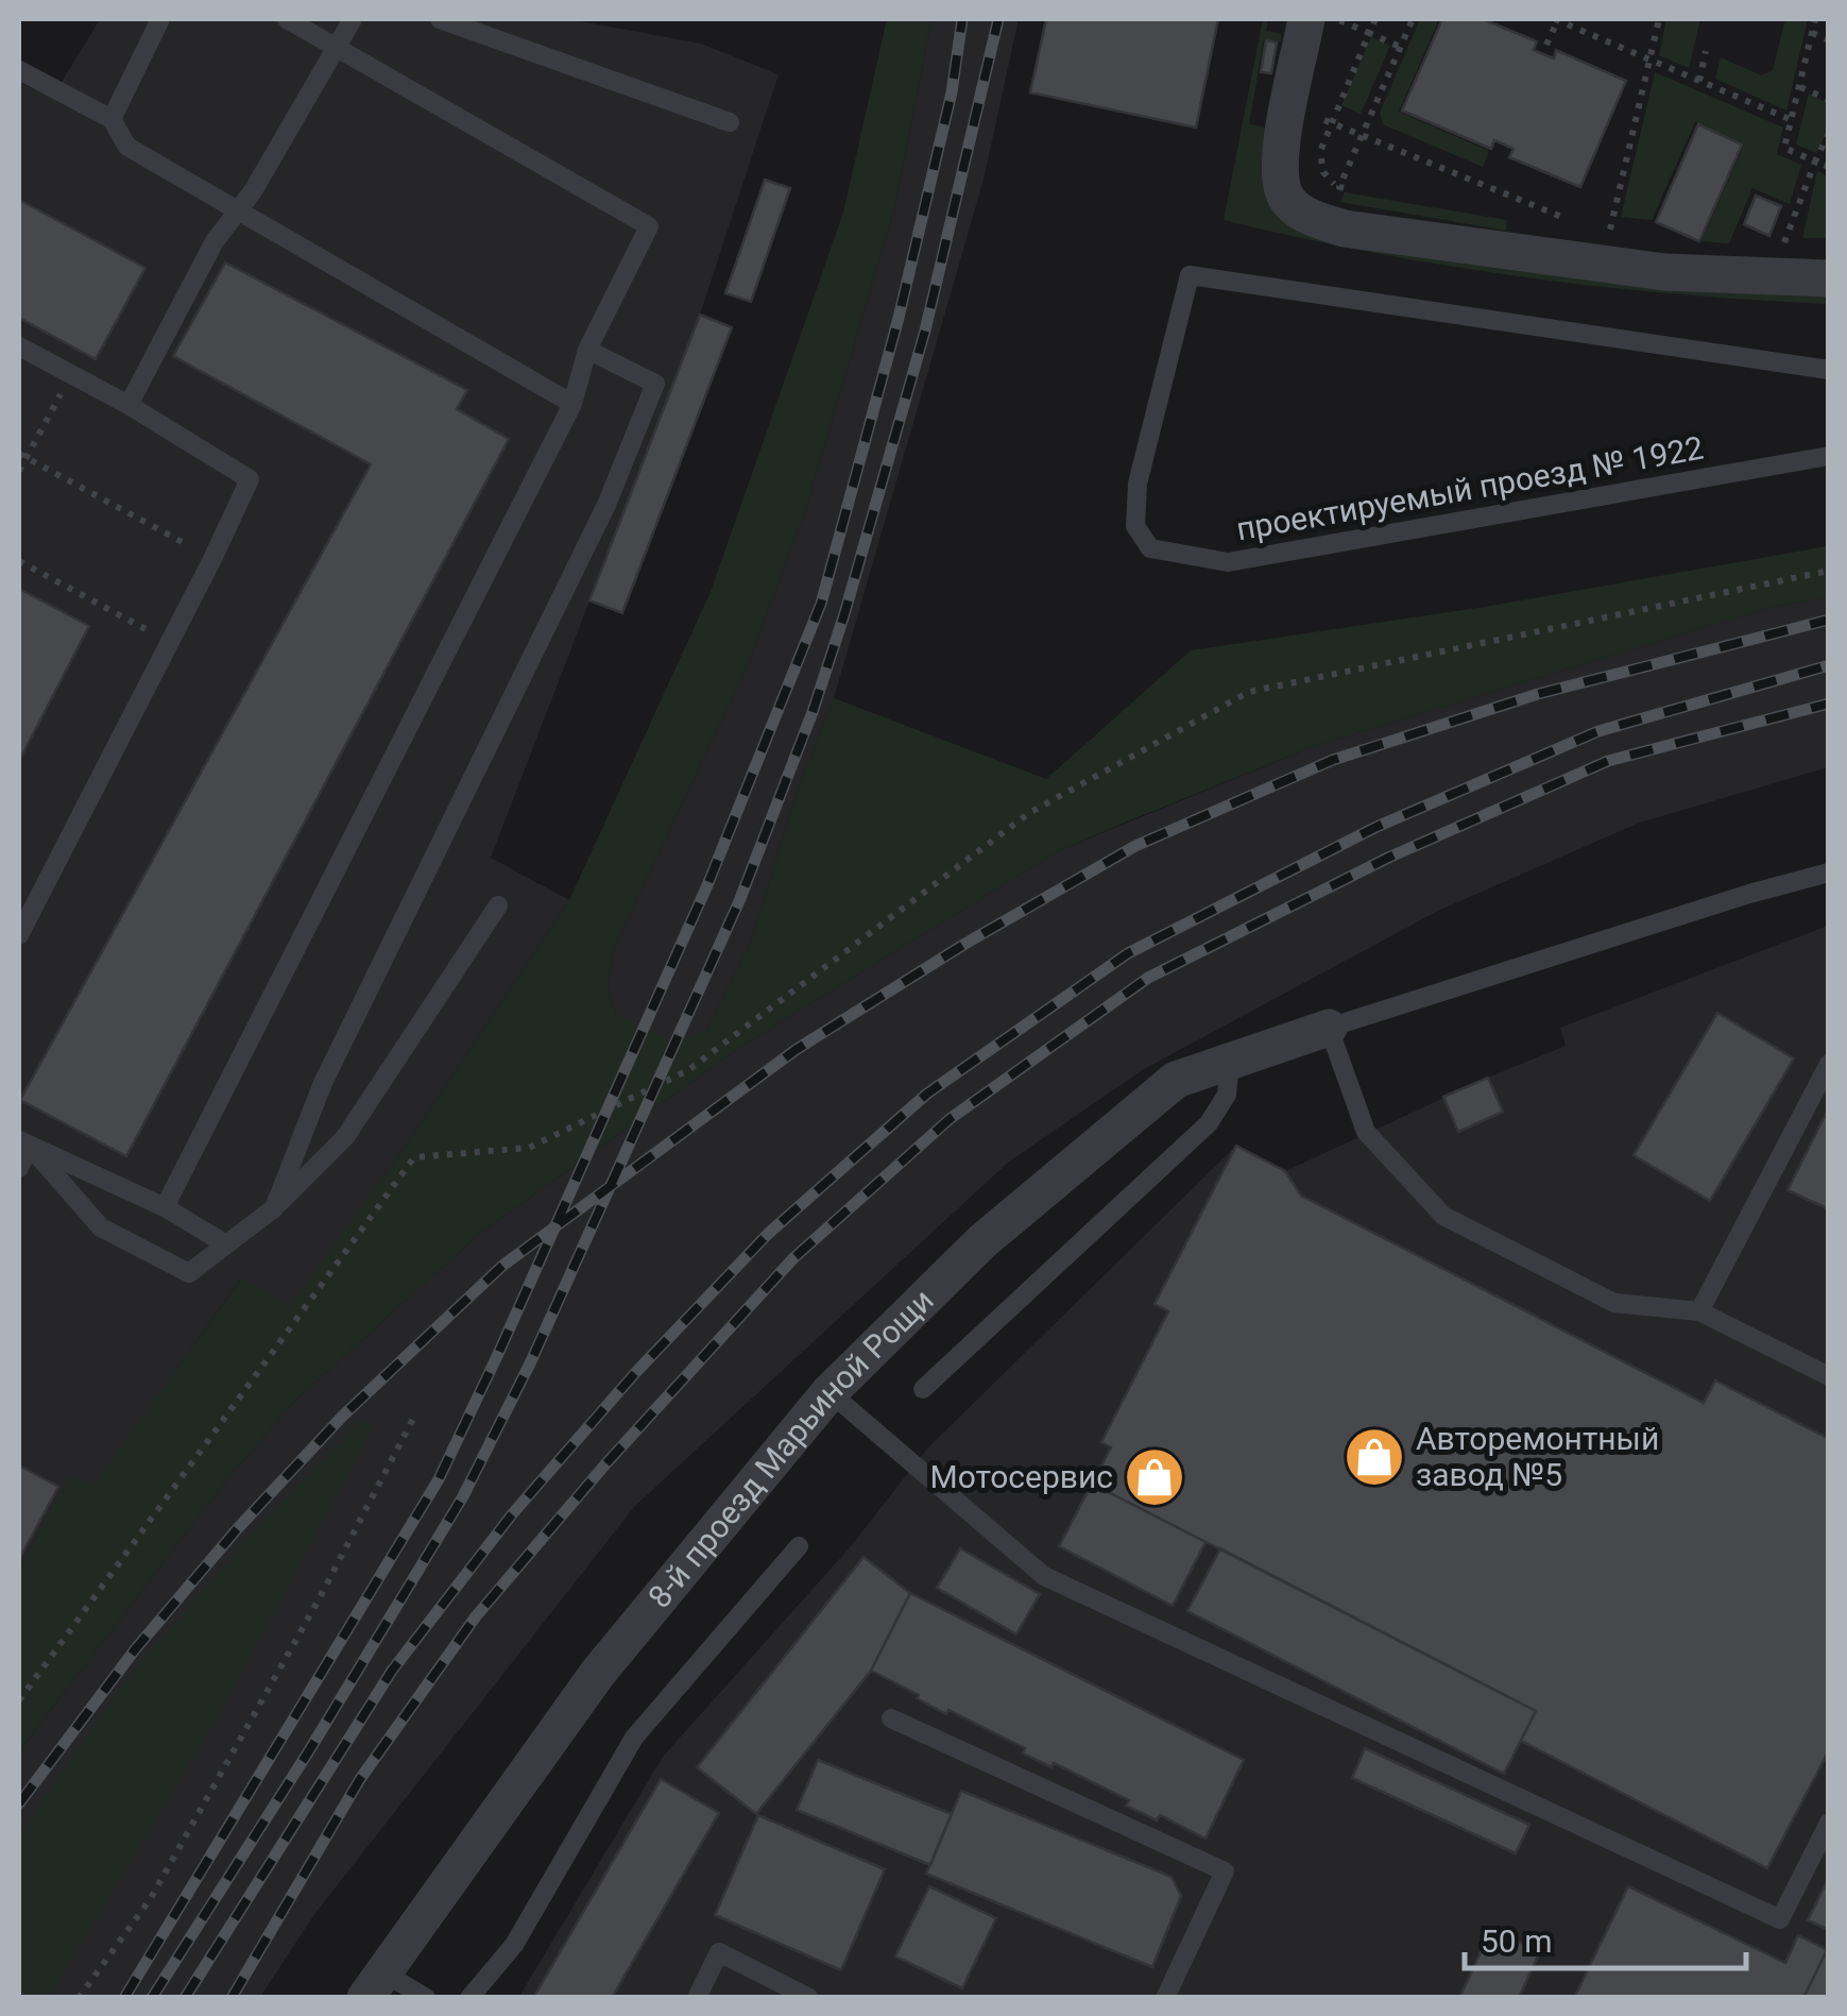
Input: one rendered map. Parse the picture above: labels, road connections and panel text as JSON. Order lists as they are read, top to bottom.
{
  "streets": {
    "street": ["8-й проезд Марьиной Рощи"],
    "lane": ["проектируемый проезд № 1922"]
  },
  "places": {
    "shop": ["Авторемонтный завод №5", "Мотосервис"]
  },
  "scale_bar": "50 m"
}
